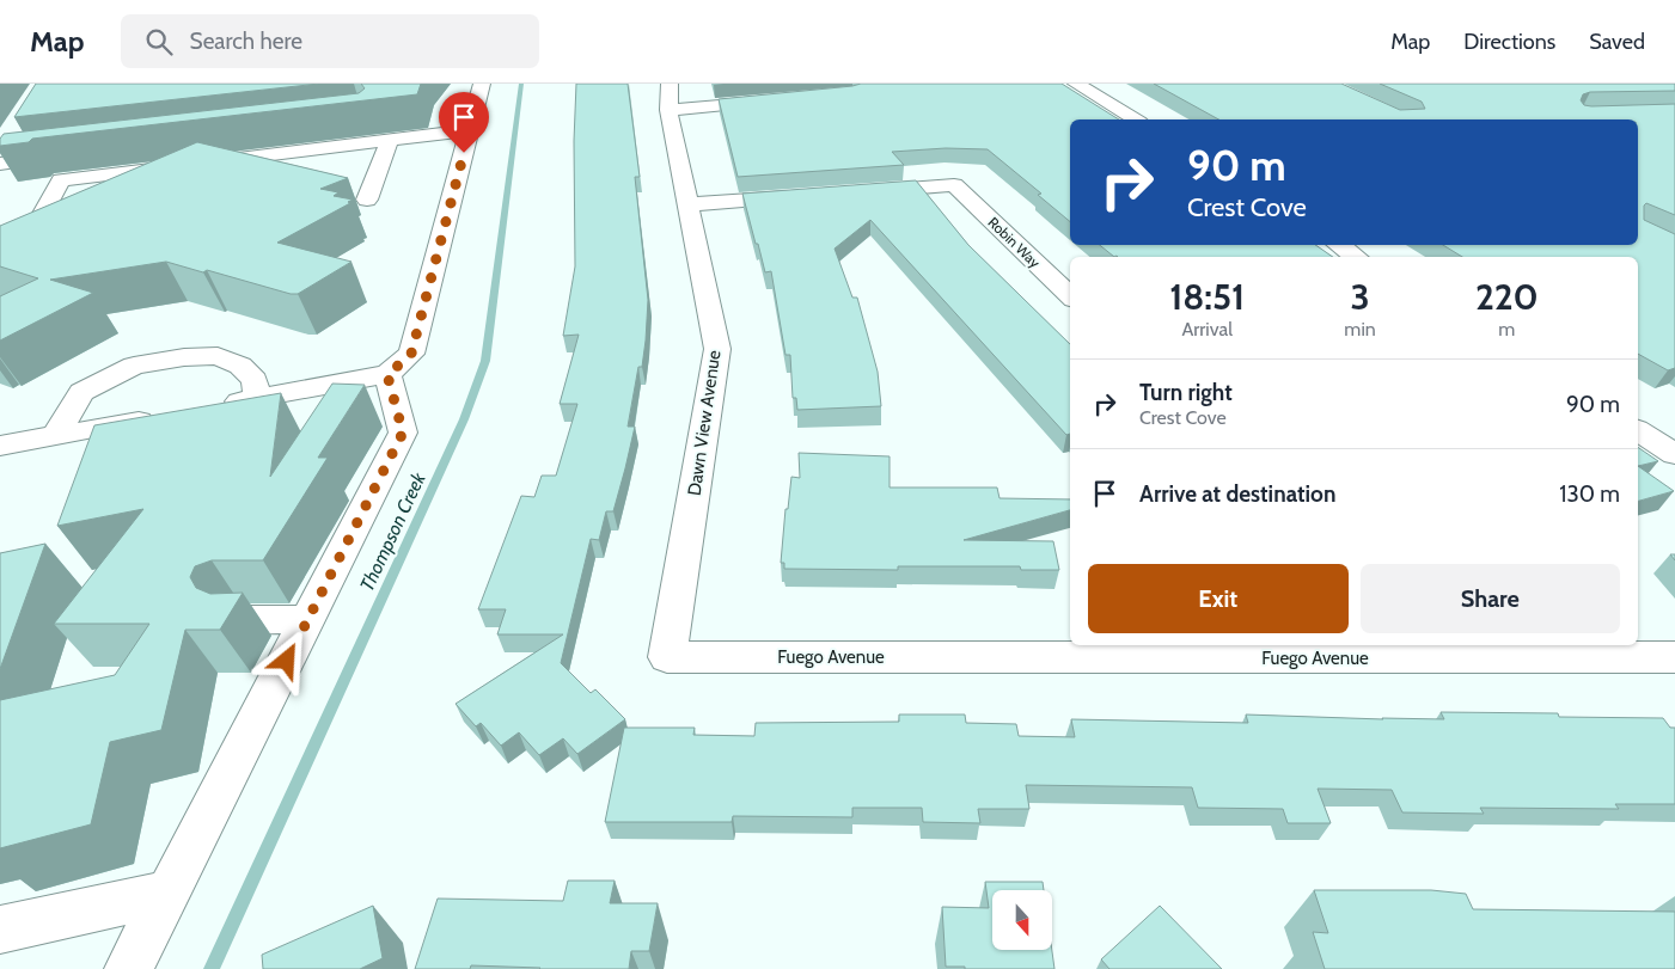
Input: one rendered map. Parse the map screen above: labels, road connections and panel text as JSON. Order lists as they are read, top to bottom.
{
  "streets": {
    "street": ["Robin Way", "Dawn View Avenue", "Fuego Avenue"]
  },
  "crossings": [
    ["Dawn View Avenue", "Fuego Avenue"]
  ],
  "water": ["Thompson Creek"],
  "north": "bottom",
  "page": {
    "header": "Map",
    "search": "Search here",
    "nav": ["Map", "Directions", "Saved"],
    "turn": ["90 m", "Crest Cove"],
    "eta": [
      "18:51",
      "Arrival",
      "3",
      "min",
      "220",
      "m"
    ],
    "list": [
      {
        "name": "Turn right",
        "note": "Crest Cove",
        "value": "90 m"
      },
      {
        "name": "Arrive at destination",
        "value": "130 m"
      }
    ],
    "buttons": ["Exit", "Share"]
  }
}
